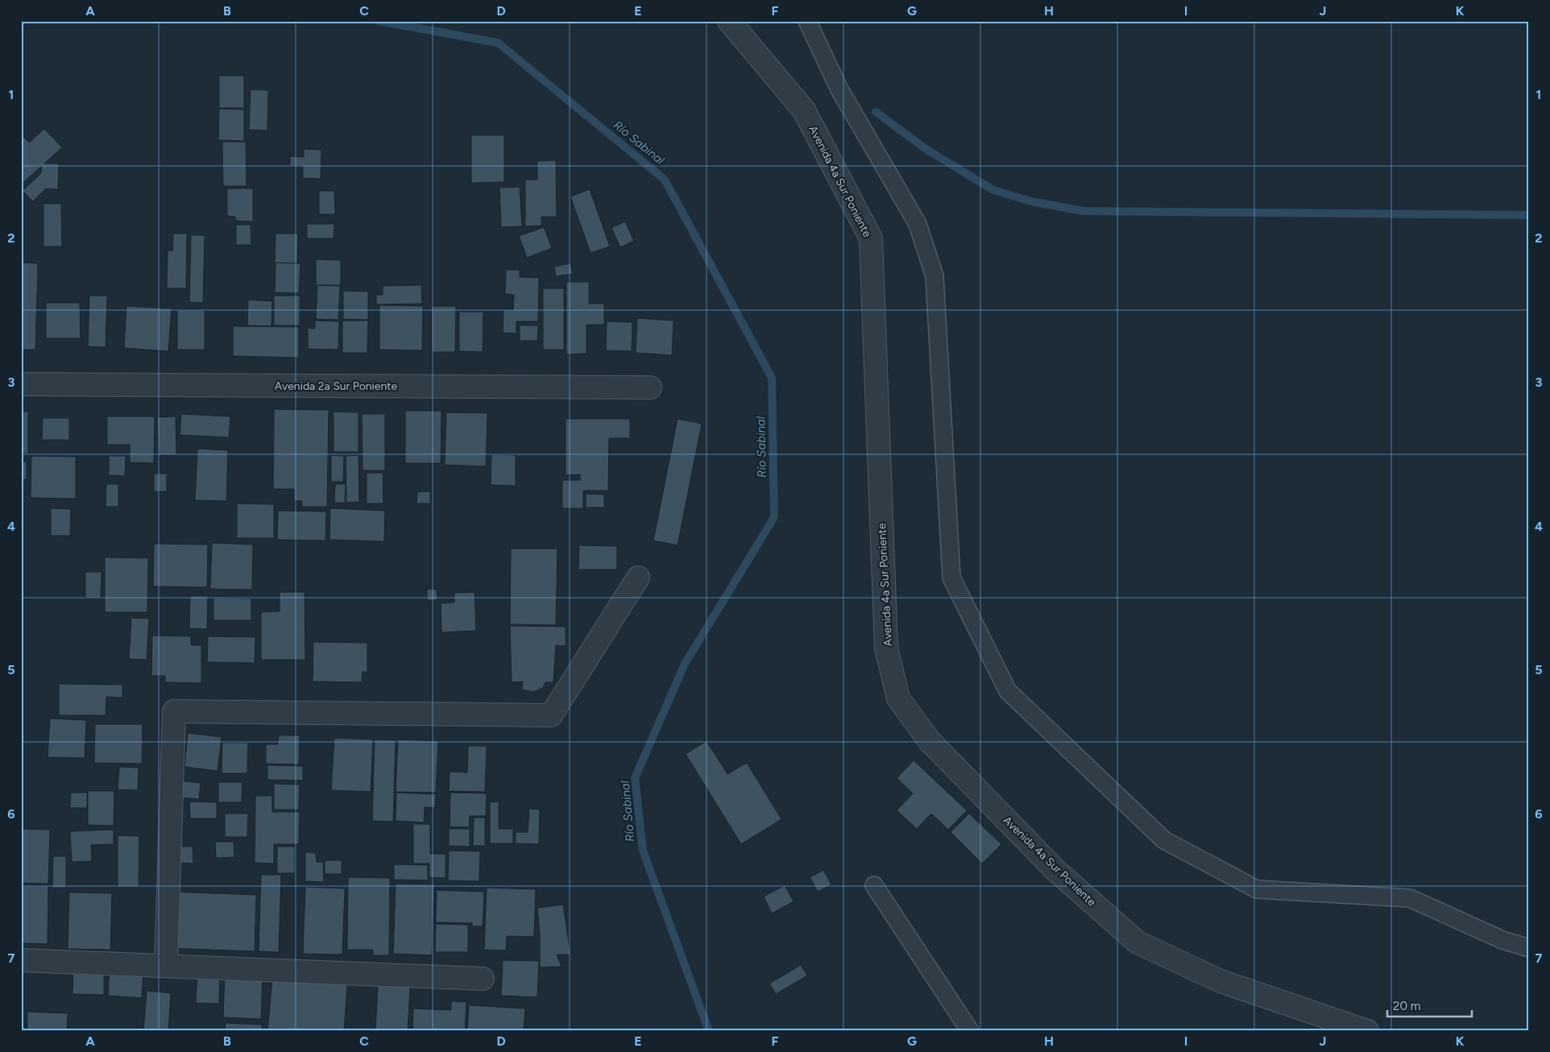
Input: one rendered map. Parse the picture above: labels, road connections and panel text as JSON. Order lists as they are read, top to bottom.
{
  "streets": {
    "street": ["Avenida 4a Sur Poniente", "Avenida 2a Sur Poniente"]
  },
  "water": ["Río Sabinal"],
  "scale_bar": "20 m",
  "grid": {
    "columns": [
      "A",
      "B",
      "C",
      "D",
      "E",
      "F",
      "G",
      "H",
      "I",
      "J",
      "K"
    ],
    "rows": [
      "1",
      "2",
      "3",
      "4",
      "5",
      "6",
      "7"
    ]
  }
}
